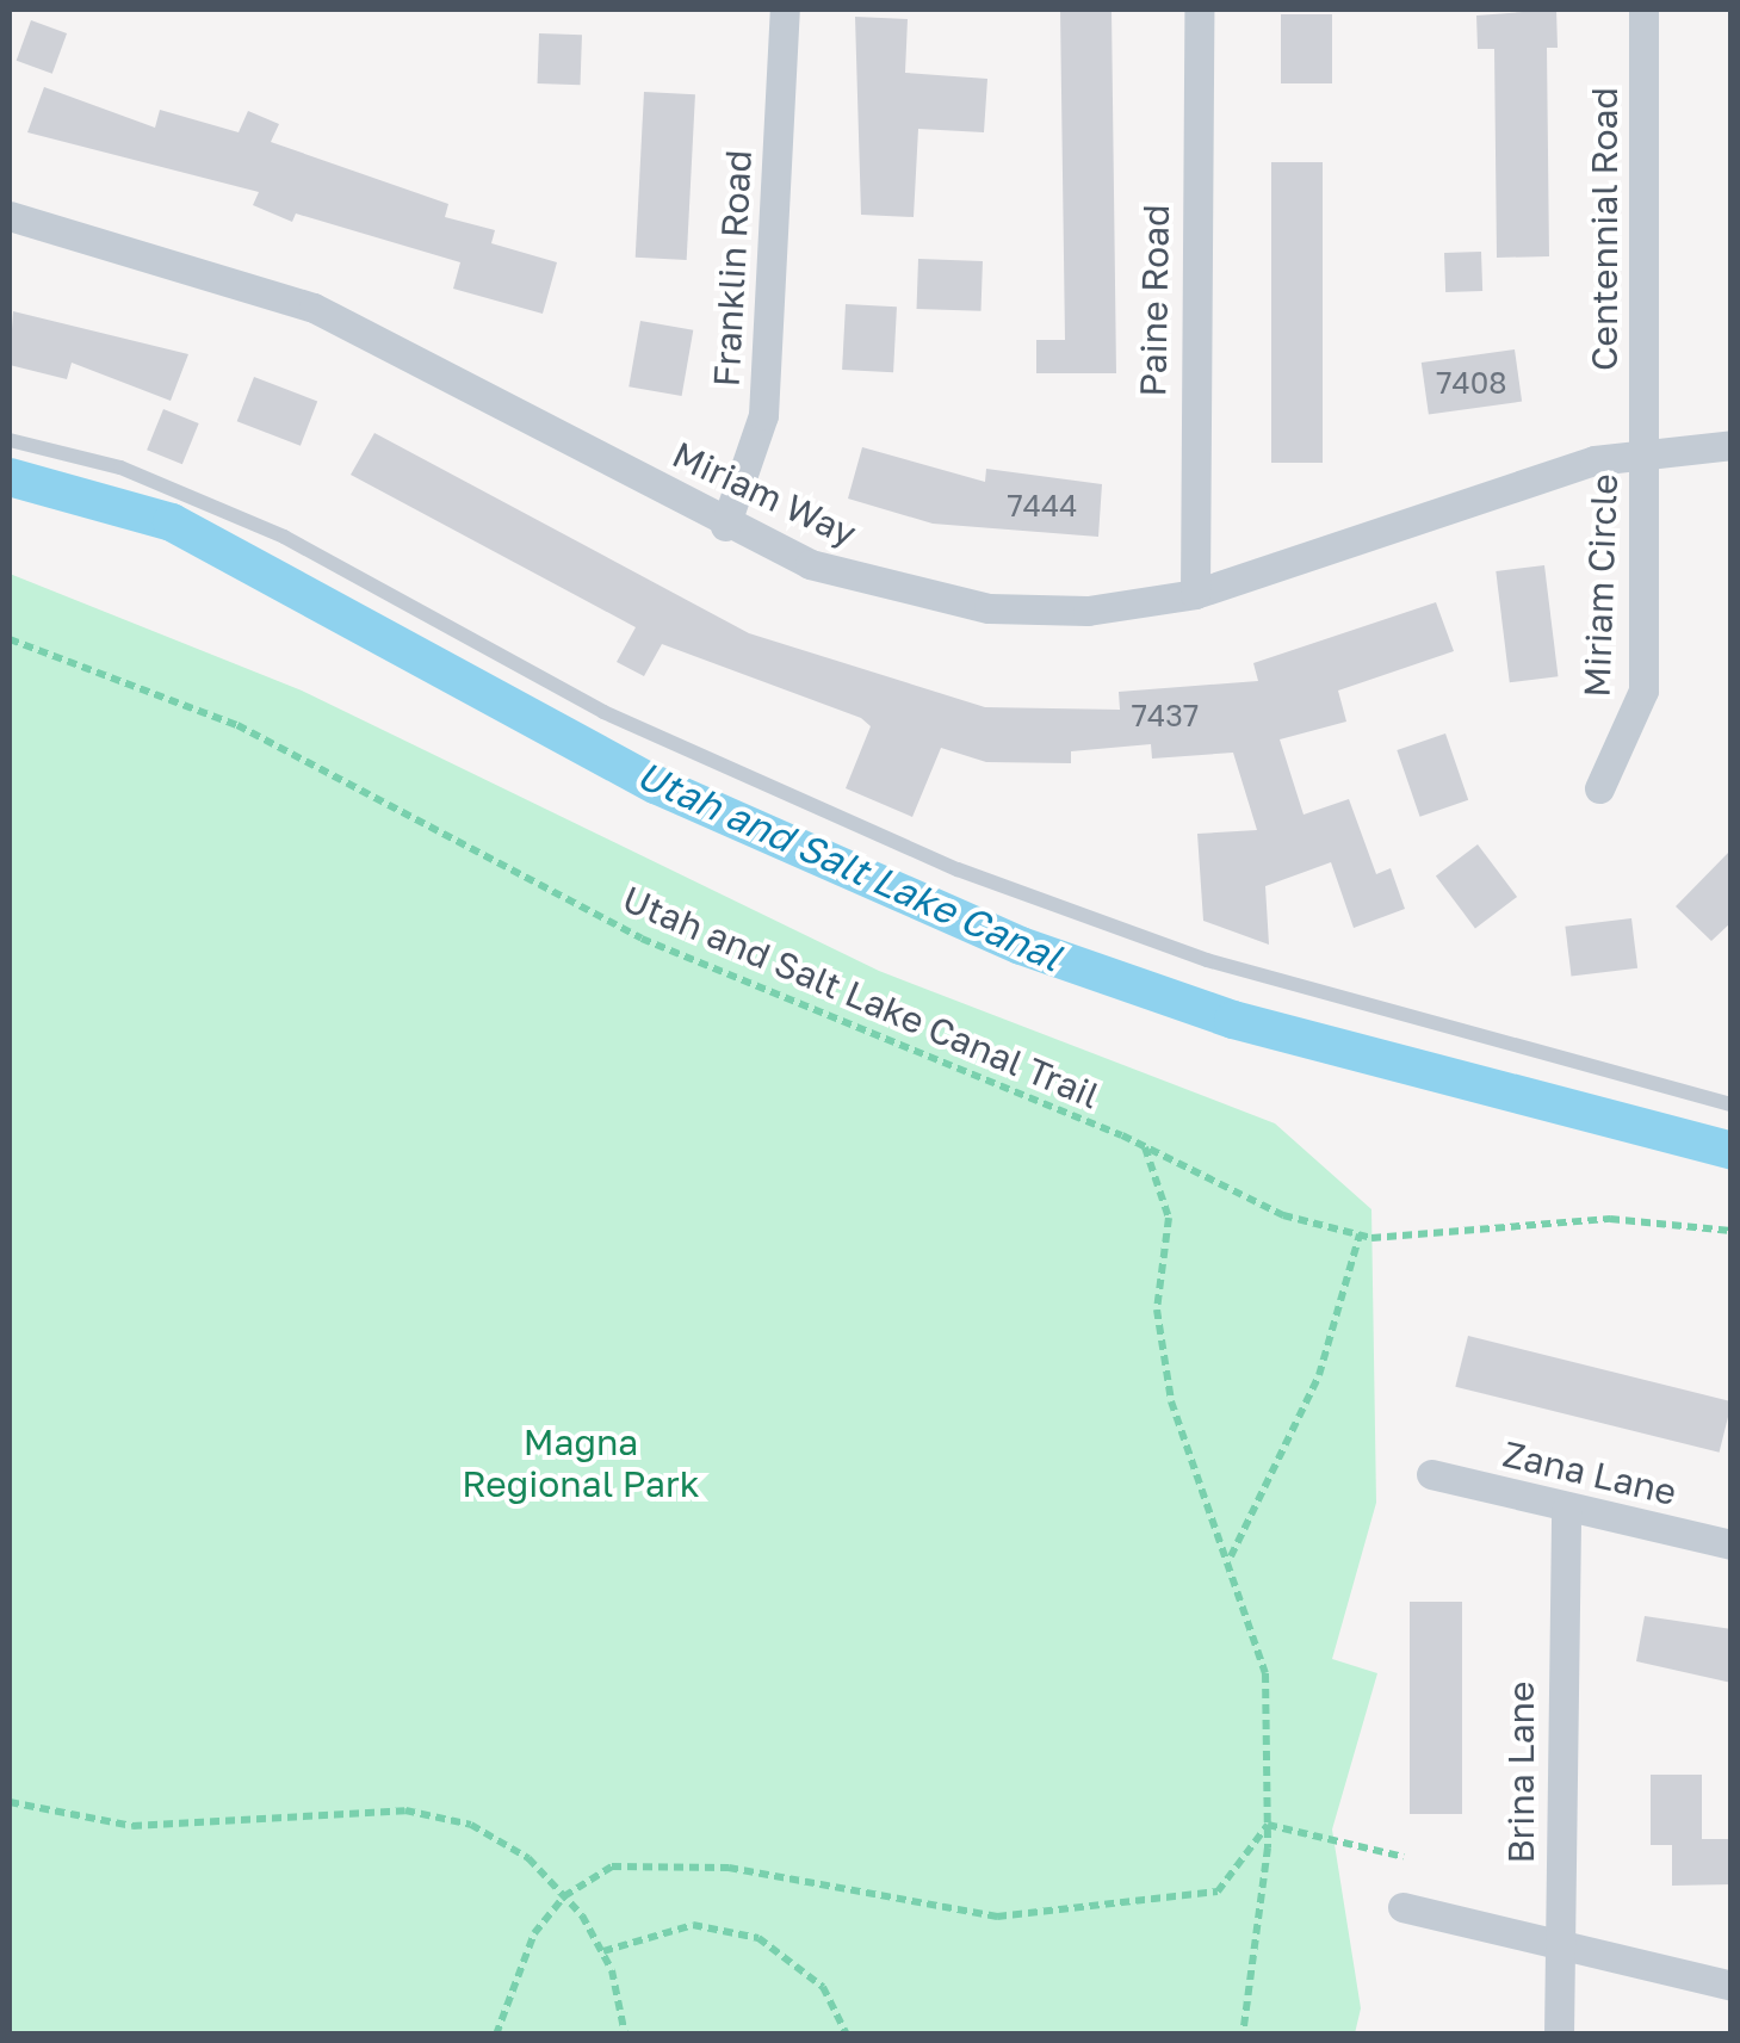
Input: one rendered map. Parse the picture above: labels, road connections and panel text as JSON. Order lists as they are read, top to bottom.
{
  "streets": {
    "street": [
      "Centennial Road",
      "Franklin Road",
      "Paine Road",
      "Miriam Way",
      "Miriam Circle",
      "Zana Lane",
      "Brina Lane"
    ],
    "path": ["Utah and Salt Lake Canal Trail"]
  },
  "crossings": [
    ["Centennial Road", "Miriam Way"],
    ["Centennial Road", "Miriam Circle"],
    ["Franklin Road", "Miriam Way"],
    ["Paine Road", "Miriam Way"],
    ["Miriam Way", "Miriam Circle"],
    ["Zana Lane", "Brina Lane"]
  ],
  "water": ["Utah and Salt Lake Canal"],
  "parks": ["Magna Regional Park"],
  "house_numbers": ["7408", "7444", "7437"]
}
